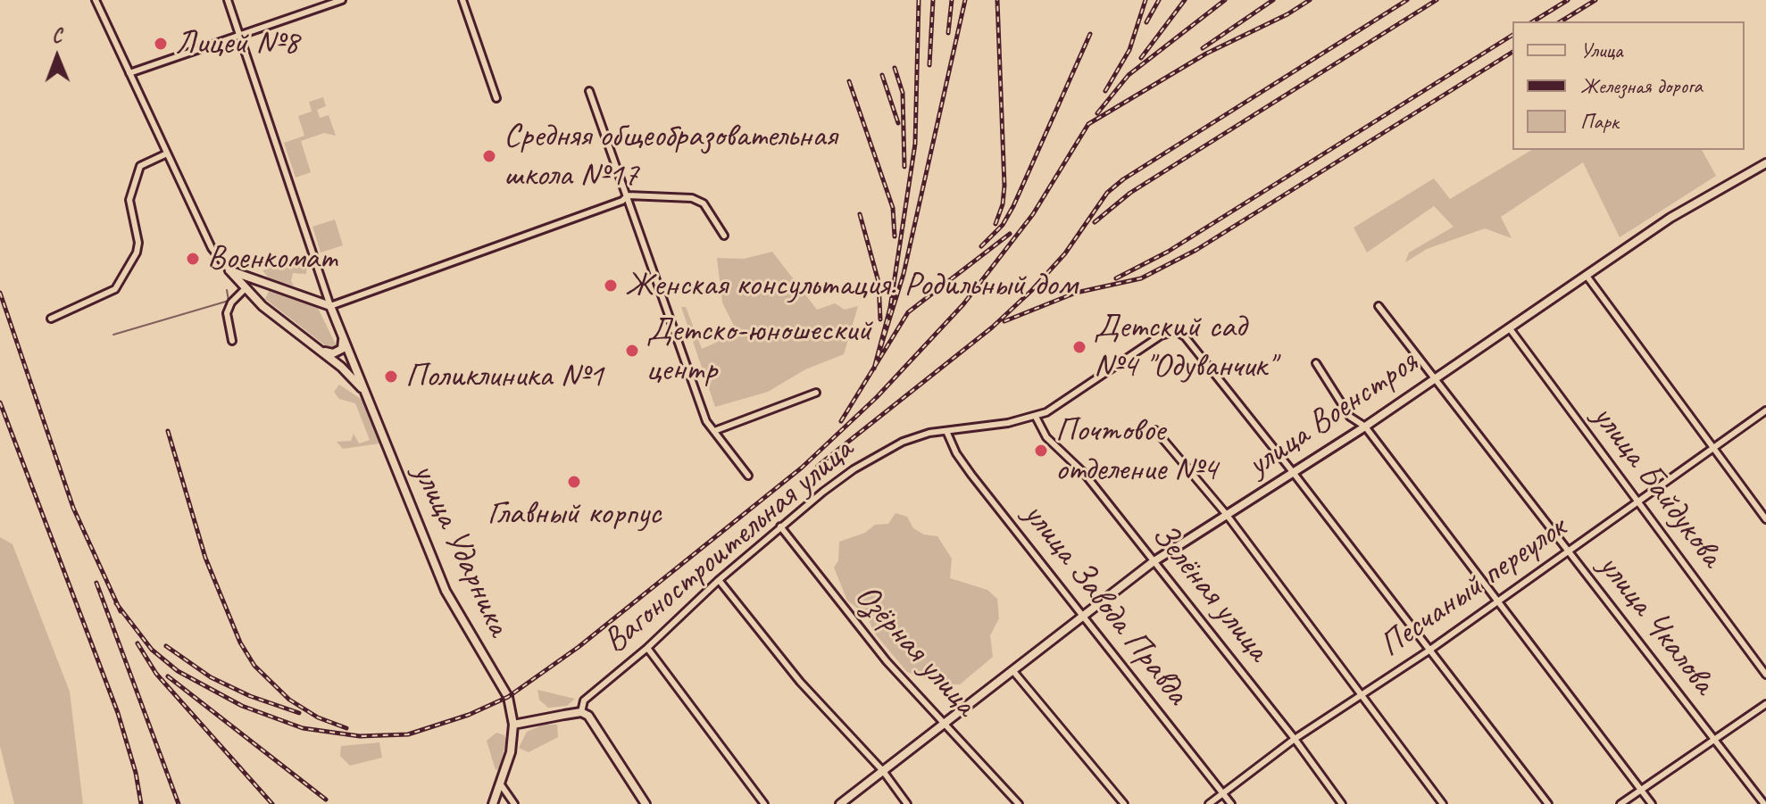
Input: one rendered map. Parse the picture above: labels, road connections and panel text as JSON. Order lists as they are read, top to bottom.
{
  "streets": {
    "street": [
      "улица Военстроя",
      "улица Байдукова",
      "Вагоностроительная улица",
      "улица Ударника",
      "Песчаный переулок",
      "Зелёная улица",
      "улица Завода Правда",
      "улица Чкалова",
      "Озёрная улица"
    ]
  },
  "crossings": [
    ["улица Военстроя", "улица Байдукова"],
    ["улица Военстроя", "Вагоностроительная улица"],
    ["улица Военстроя", "Зелёная улица"],
    ["улица Военстроя", "улица Завода Правда"],
    ["улица Военстроя", "улица Чкалова"],
    ["улица Военстроя", "Озёрная улица"],
    ["улица Байдукова", "Песчаный переулок"],
    ["Вагоностроительная улица", "Зелёная улица"],
    ["Вагоностроительная улица", "улица Завода Правда"],
    ["Вагоностроительная улица", "Озёрная улица"],
    ["Песчаный переулок", "Зелёная улица"],
    ["Песчаный переулок", "улица Завода Правда"],
    ["Песчаный переулок", "улица Чкалова"]
  ],
  "places": [
    "Лицей №8",
    "Средняя общеобразовательная школа №17",
    "Военкомат",
    "Женская консультация. Родильный дом",
    "Детский сад №4 \"Одуванчик\"",
    "Детско-юношеский центр",
    "Поликлиника №1",
    "Почтовое отделение №4",
    "Главный корпус"
  ],
  "legend": ["Улица", "Железная дорога", "Парк"],
  "north": "top"
}
